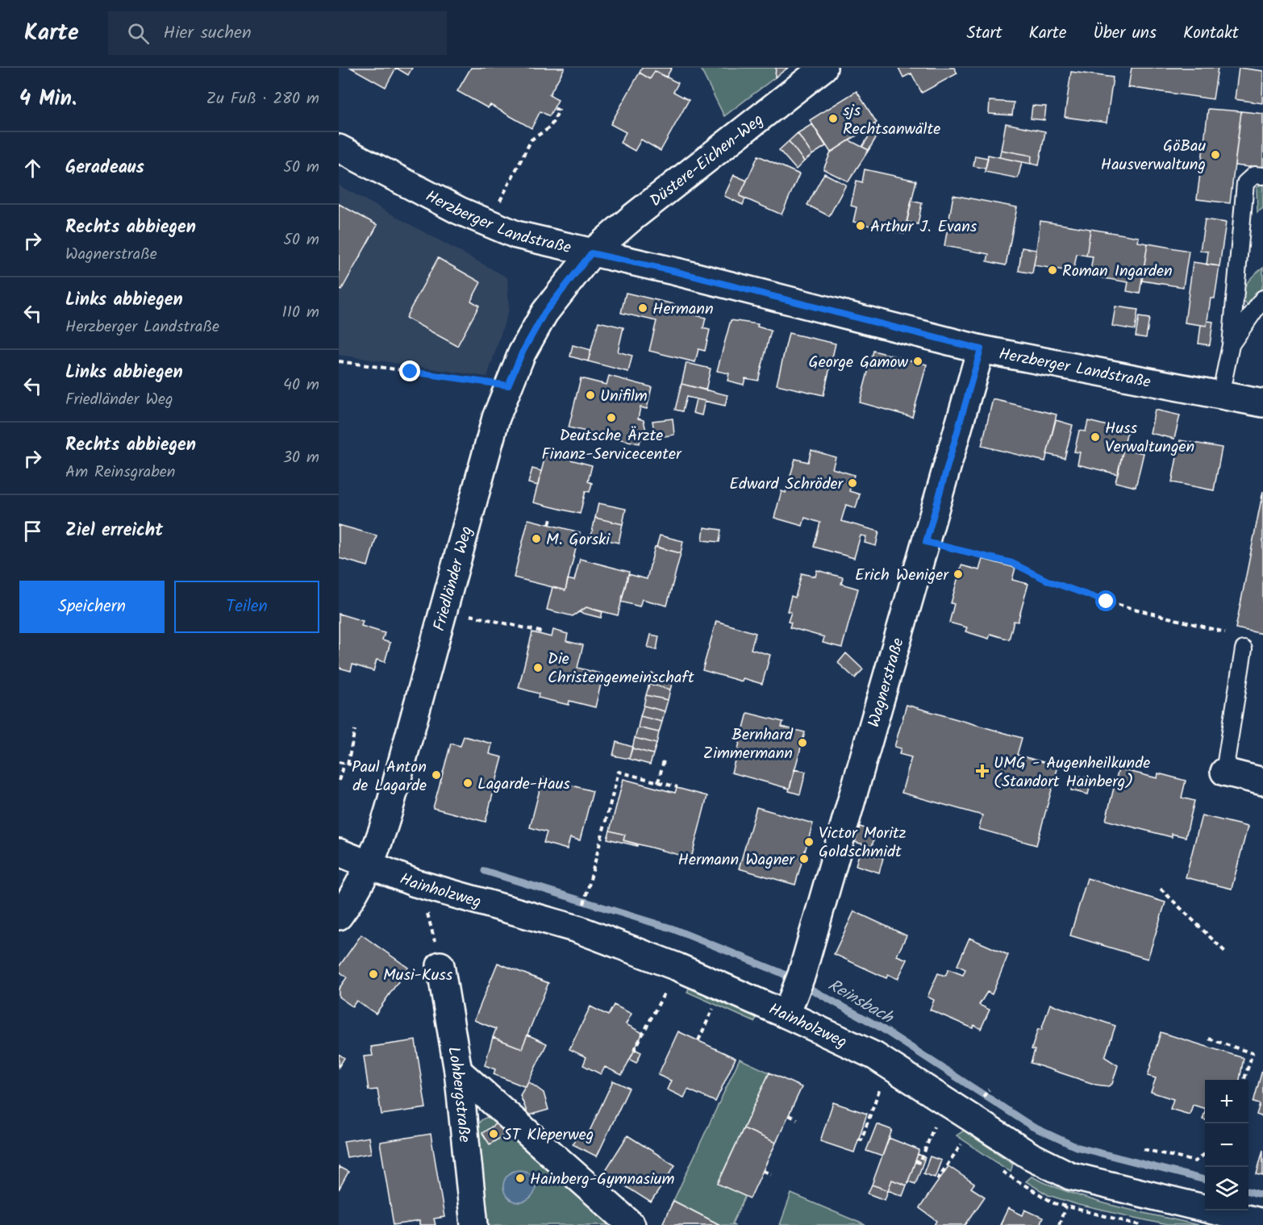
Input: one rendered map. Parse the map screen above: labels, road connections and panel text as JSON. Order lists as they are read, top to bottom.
{
  "streets": {
    "street": [
      "Düstere-Eichen-Weg",
      "Herzberger Landstraße",
      "Friedländer Weg",
      "Wagnerstraße",
      "Hainholzweg",
      "Lohbergstraße"
    ]
  },
  "crossings": [
    ["Düstere-Eichen-Weg", "Herzberger Landstraße"],
    ["Düstere-Eichen-Weg", "Friedländer Weg"],
    ["Herzberger Landstraße", "Friedländer Weg"],
    ["Herzberger Landstraße", "Wagnerstraße"],
    ["Friedländer Weg", "Hainholzweg"],
    ["Wagnerstraße", "Hainholzweg"]
  ],
  "water": ["Reinsbach"],
  "places": {
    "other": [
      "sjs Rechtsanwälte",
      "GöBau Hausverwaltung",
      "Arthur J. Evans",
      "Roman Ingarden",
      "Hermann",
      "George Gamow",
      "Unifilm",
      "Deutsche Ärzte Finanz-Servicecenter",
      "Huss Verwaltungen",
      "Edward Schröder",
      "M. Gorski",
      "Erich Weniger",
      "Die Christengemeinschaft",
      "Bernhard Zimmermann",
      "Paul Anton de Lagarde",
      "Lagarde-Haus",
      "Victor Moritz Goldschmidt",
      "Hermann Wagner",
      "Musi-Kuss",
      "ST Kleperweg",
      "Hainberg-Gymnasium"
    ],
    "health": ["UMG - Augenheilkunde (Standort Hainberg)"]
  },
  "page": {
    "header": "Karte",
    "search": "Hier suchen",
    "nav": [
      "Start",
      "Karte",
      "Über uns",
      "Kontakt"
    ],
    "heading": ["4 Min.", "Zu Fuß · 280 m"],
    "list": [
      ["Geradeaus", "50 m"],
      ["Rechts abbiegen", "Wagnerstraße", "50 m"],
      ["Links abbiegen", "Herzberger Landstraße", "110 m"],
      ["Links abbiegen", "Friedländer Weg", "40 m"],
      ["Rechts abbiegen", "Am Reinsgraben", "30 m"],
      "Ziel erreicht"
    ],
    "buttons": ["Speichern", "Teilen"],
    "map_buttons": ["+", "−"]
  }
}
